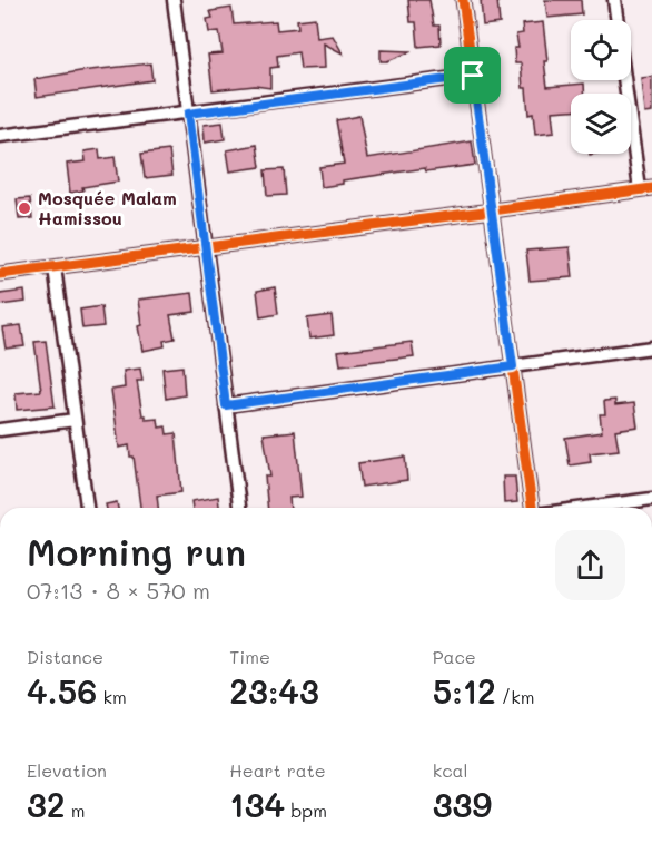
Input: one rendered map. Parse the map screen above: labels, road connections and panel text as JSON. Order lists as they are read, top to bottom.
{
  "places": ["Mosquée Malam Hamissou"],
  "page": {
    "heading": ["Morning run", "07:13 · 8 × 570 m"],
    "stats": [
      ["Distance", "4.56 km"],
      ["Time", "23:43"],
      ["Pace", "5:12 /km"],
      ["Elevation", "32 m"],
      ["Heart rate", "134 bpm"],
      ["kcal", "339"]
    ]
  }
}
